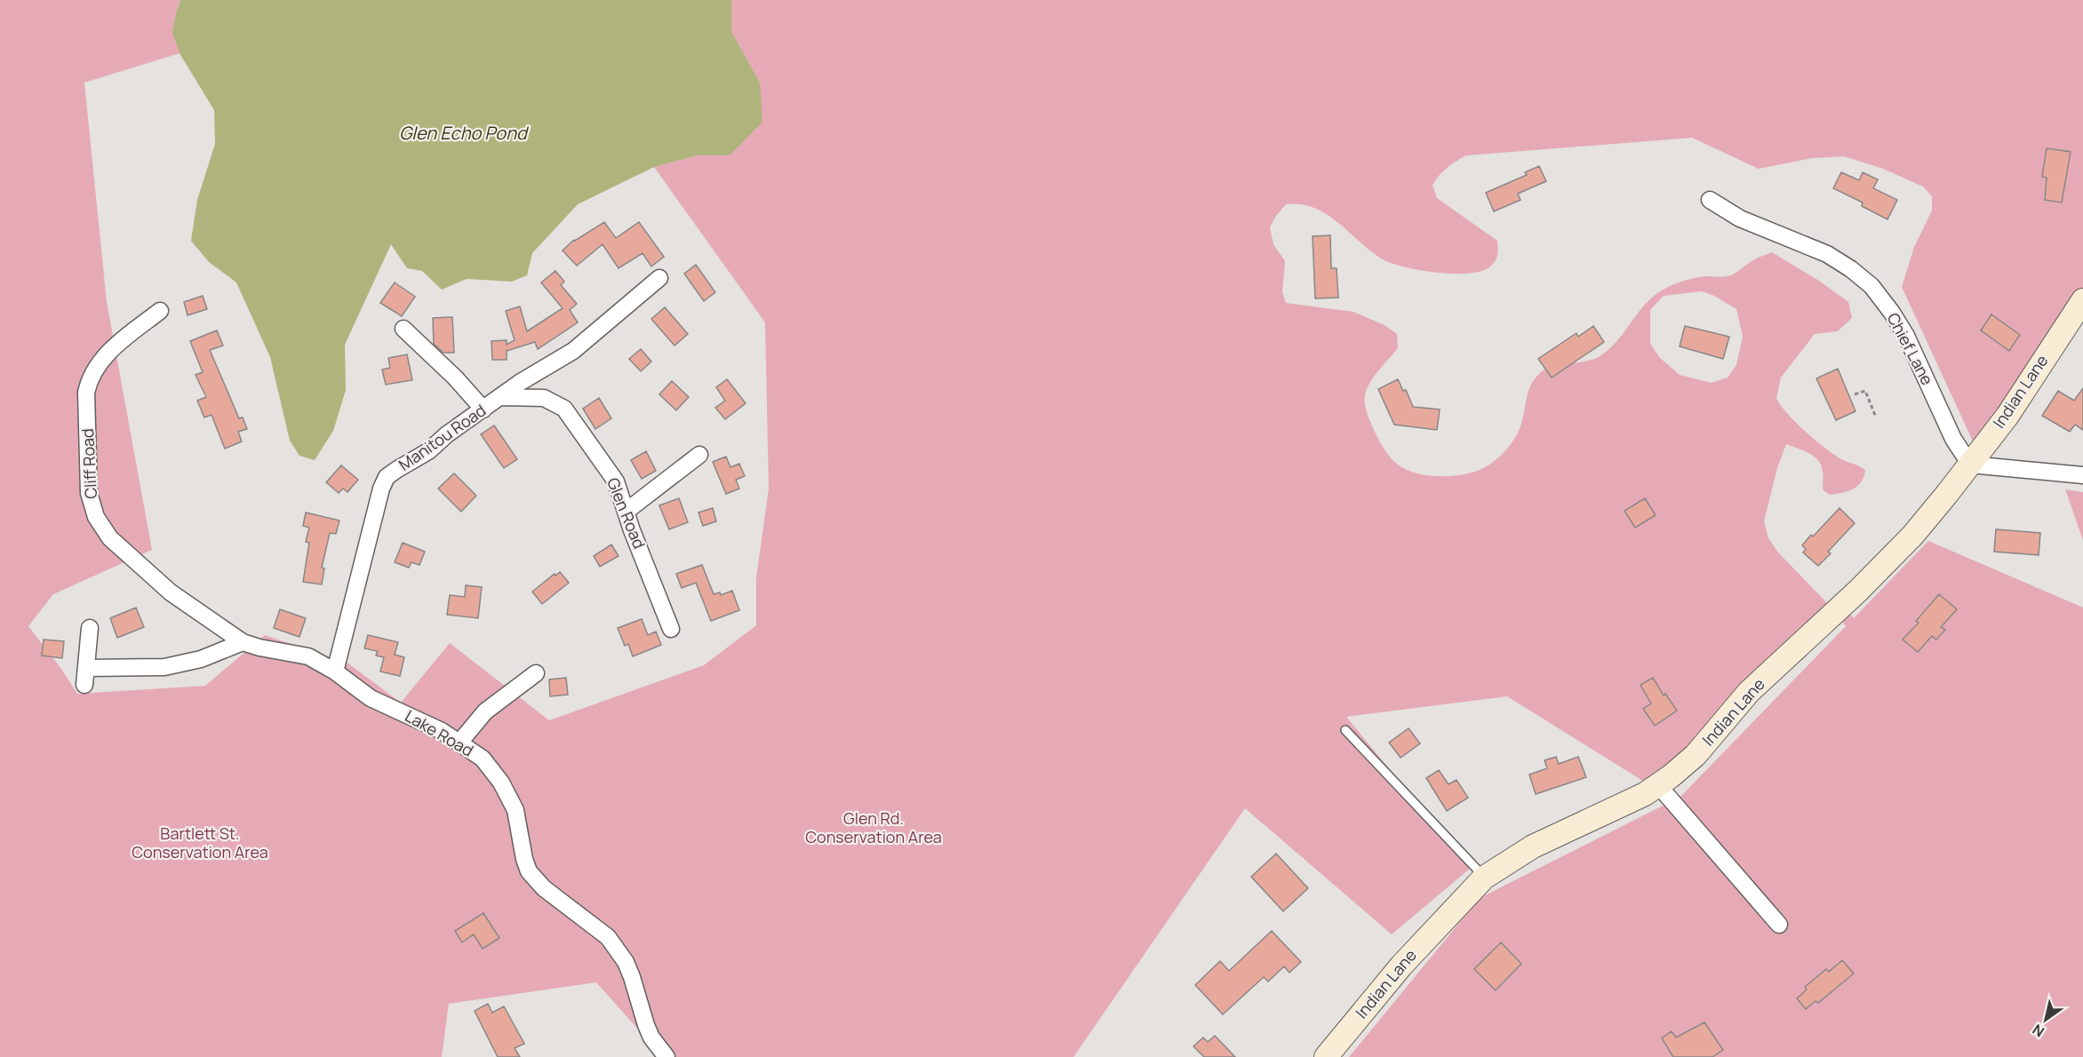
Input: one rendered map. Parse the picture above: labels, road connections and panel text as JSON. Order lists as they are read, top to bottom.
{
  "streets": {
    "street": [
      "Chief Lane",
      "Indian Lane",
      "Manitou Road",
      "Cliff Road",
      "Glen Road",
      "Lake Road"
    ]
  },
  "crossings": [
    ["Chief Lane", "Indian Lane"],
    ["Manitou Road", "Glen Road"],
    ["Manitou Road", "Lake Road"],
    ["Cliff Road", "Lake Road"]
  ],
  "water": ["Glen Echo Pond"],
  "parks": ["Glen Rd. Conservation Area", "Bartlett St. Conservation Area"],
  "north": "bottom left"
}
